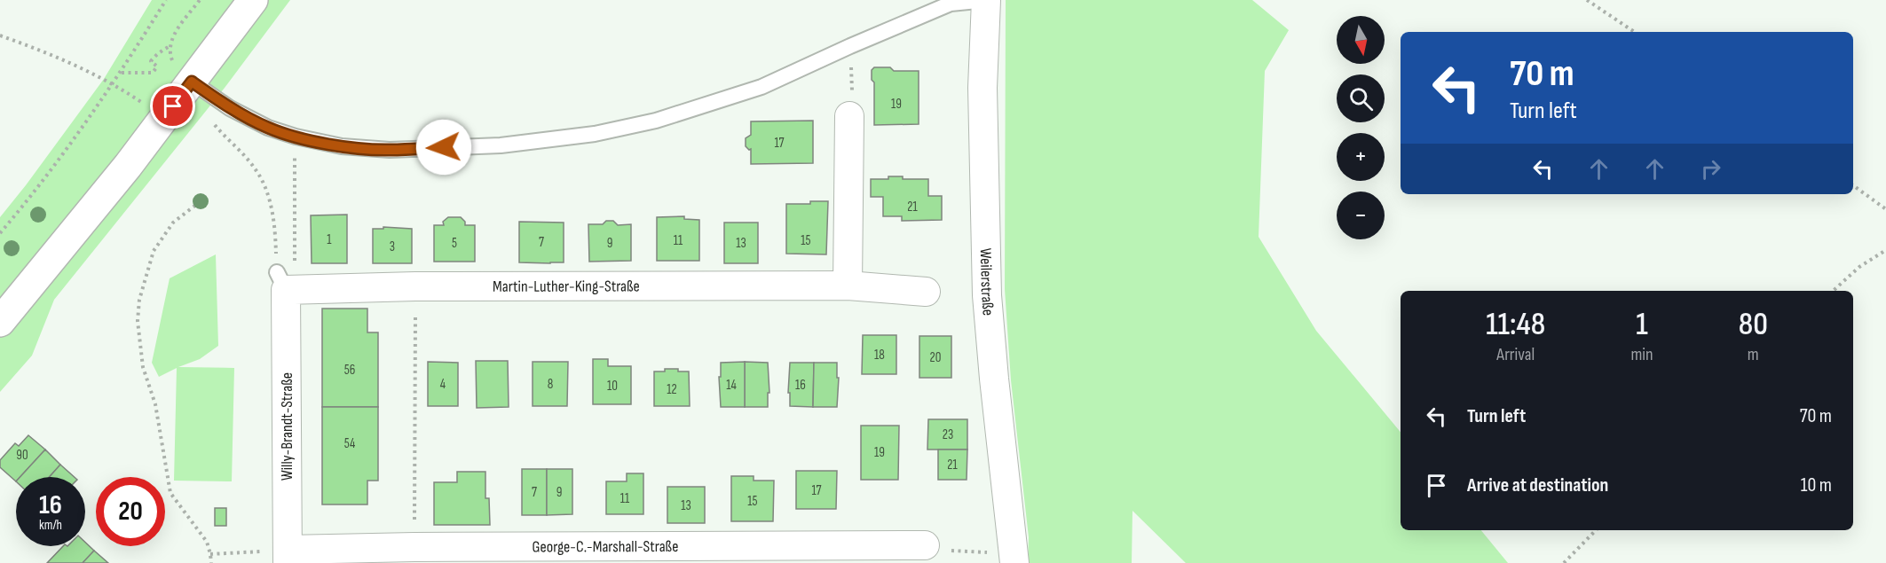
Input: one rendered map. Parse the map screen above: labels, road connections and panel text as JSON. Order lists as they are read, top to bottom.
{
  "streets": {
    "street": [
      "Weilerstraße",
      "Martin-Luther-King-Straße",
      "Willy-Brandt-Straße",
      "George-C.-Marshall-Straße"
    ]
  },
  "crossings": [
    ["Martin-Luther-King-Straße", "Willy-Brandt-Straße"],
    ["Willy-Brandt-Straße", "George-C.-Marshall-Straße"]
  ],
  "house_numbers": [
    "19",
    "17",
    "21",
    "1",
    "11",
    "15",
    "7",
    "5",
    "9",
    "13",
    "3",
    "18",
    "20",
    "56",
    "4",
    "8",
    "14",
    "16",
    "10",
    "12",
    "23",
    "54",
    "19",
    "90",
    "21",
    "17",
    "7",
    "9",
    "11",
    "15",
    "13"
  ],
  "north": "bottom",
  "page": {
    "map_buttons": ["+", "−"],
    "turn": ["70 m", "Turn left"],
    "eta": [
      "11:48",
      "Arrival",
      "1",
      "min",
      "80",
      "m"
    ],
    "list": [
      {
        "name": "Turn left",
        "value": "70 m"
      },
      {
        "name": "Arrive at destination",
        "value": "10 m"
      }
    ],
    "speed": "16 km/h",
    "limit": "20"
  }
}
